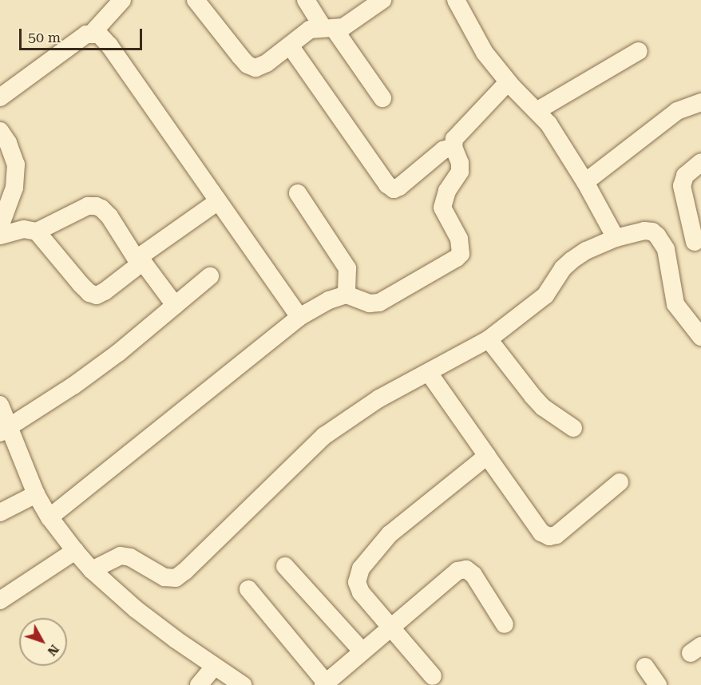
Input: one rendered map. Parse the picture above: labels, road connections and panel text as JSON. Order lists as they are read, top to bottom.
{
  "scale_bar": "50 m",
  "north": "bottom right"
}
